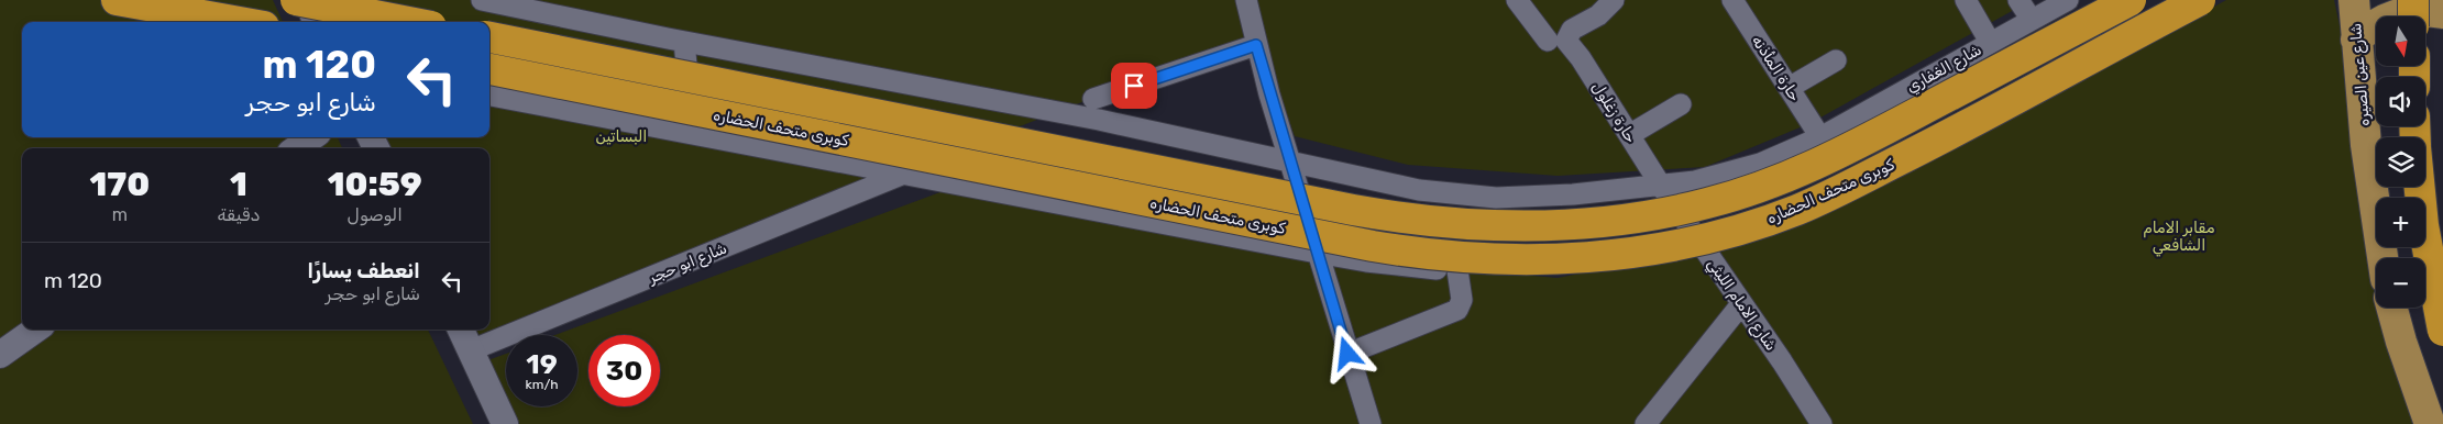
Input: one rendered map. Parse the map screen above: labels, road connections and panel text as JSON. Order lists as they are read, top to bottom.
{
  "streets": {
    "highway": ["كوبرى متحف الحضاره"],
    "main road": ["شارع عين الصيره"],
    "street": [
      "حارة المأذنه",
      "شارع الغفاري",
      "حارة زغلول",
      "شارع ابو حجر",
      "شارع الامام الليثي"
    ]
  },
  "crossings": [
    ["حارة المأذنه", "شارع الغفاري"],
    ["شارع الغفاري", "حارة زغلول"],
    ["شارع الغفاري", "شارع الامام الليثي"],
    ["حارة زغلول", "شارع الامام الليثي"]
  ],
  "parks": ["البساتين", "مقابر الامام الشافعي"],
  "north": "bottom",
  "page": {
    "map_buttons": ["+", "−"],
    "turn": ["120 m", "شارع ابو حجر"],
    "eta": [
      "10:59",
      "الوصول",
      "1",
      "دقيقة",
      "170",
      "m"
    ],
    "list": [
      {
        "name": "انعطف يسارًا",
        "note": "شارع ابو حجر",
        "value": "120 m"
      }
    ],
    "speed": "19 km/h",
    "limit": "30"
  }
}
